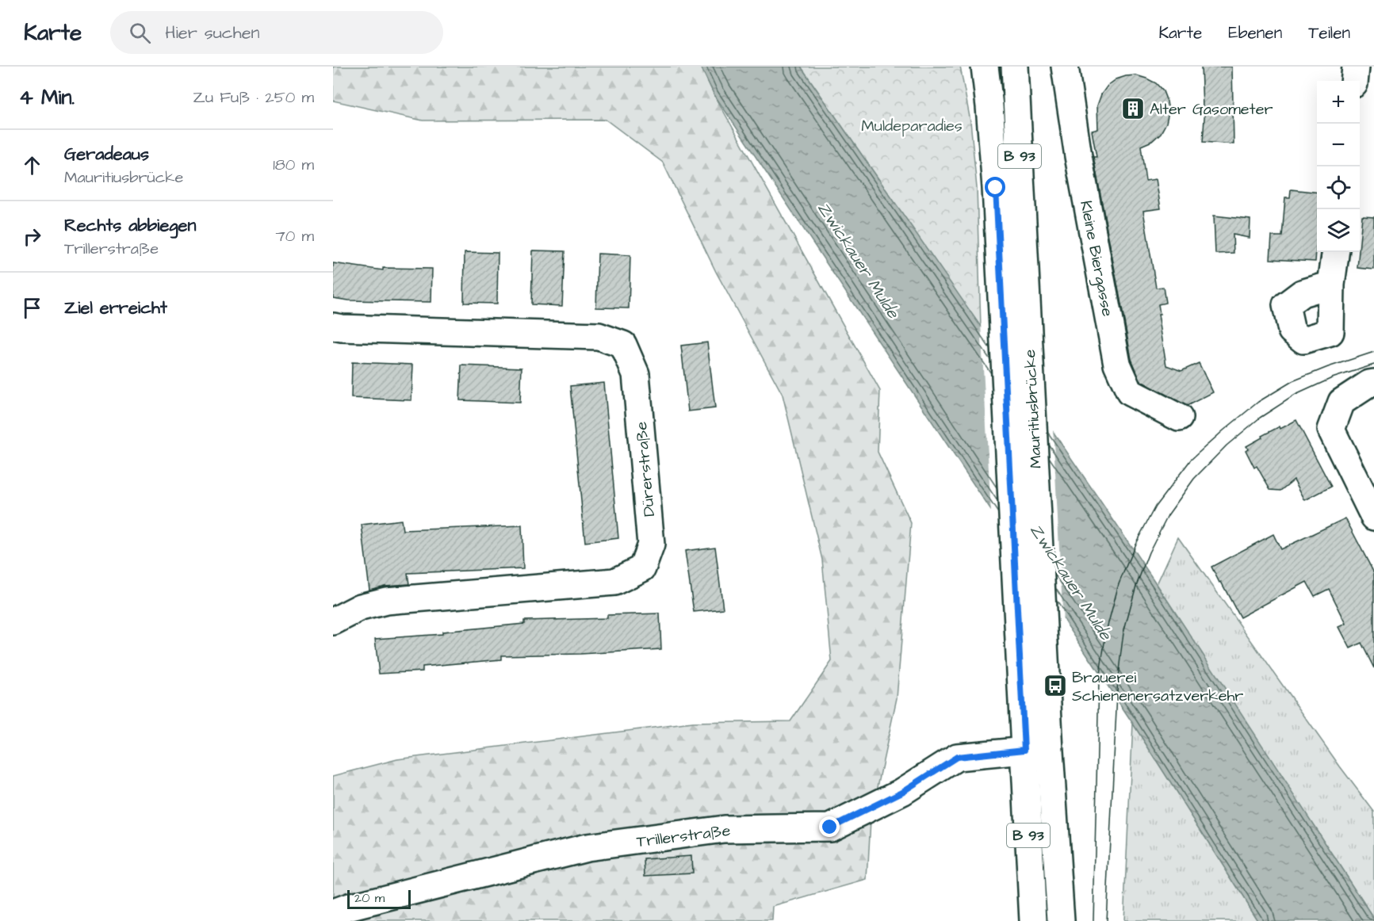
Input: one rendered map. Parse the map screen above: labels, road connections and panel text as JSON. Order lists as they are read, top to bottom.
{
  "streets": {
    "street": [
      "B 93",
      "Kleine Biergasse",
      "Mauritiusbrücke",
      "Dürerstraße",
      "Trillerstraße"
    ]
  },
  "crossings": [
    ["B 93", "Mauritiusbrücke"],
    ["B 93", "Trillerstraße"],
    ["Mauritiusbrücke", "Trillerstraße"]
  ],
  "water": ["Zwickauer Mulde"],
  "parks": ["Muldeparadies"],
  "places": {
    "building": ["Alter Gasometer"],
    "bus stop": ["Brauerei Schienenersatzverkehr"]
  },
  "scale_bar": "20 m",
  "page": {
    "header": "Karte",
    "search": "Hier suchen",
    "nav": ["Karte", "Ebenen", "Teilen"],
    "heading": ["4 Min.", "Zu Fuß · 250 m"],
    "map_buttons": ["+", "−"],
    "list": [
      ["Geradeaus", "Mauritiusbrücke", "180 m"],
      ["Rechts abbiegen", "Trillerstraße", "70 m"],
      "Ziel erreicht"
    ],
    "scale": "20 m"
  }
}
